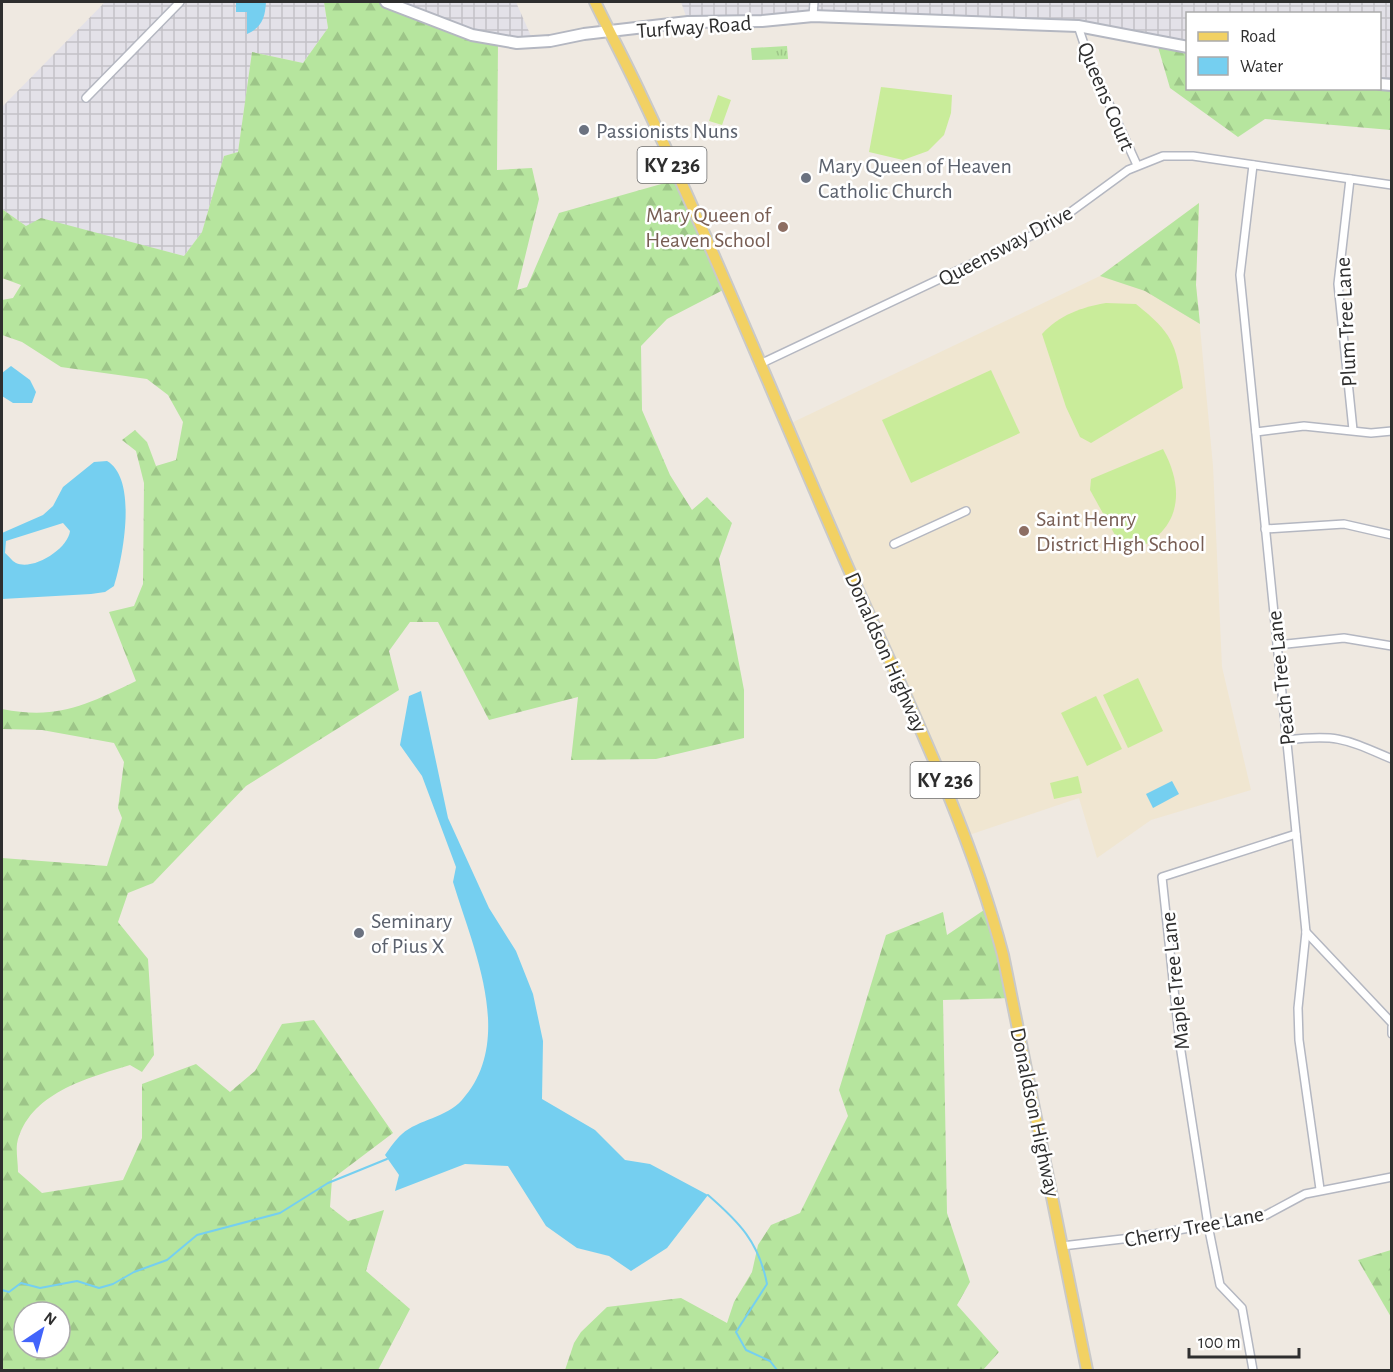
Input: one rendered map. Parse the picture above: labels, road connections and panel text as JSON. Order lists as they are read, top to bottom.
{
  "streets": {
    "main road": ["Turfway Road", "KY 236", "Donaldson Highway"],
    "street": [
      "Queens Court",
      "Queensway Drive",
      "Plum Tree Lane",
      "Peach Tree Lane",
      "Maple Tree Lane",
      "Cherry Tree Lane"
    ]
  },
  "crossings": [
    ["Turfway Road", "Queens Court"],
    ["Turfway Road", "Donaldson Highway"],
    ["Queens Court", "Queensway Drive"],
    ["Queensway Drive", "Plum Tree Lane"],
    ["Queensway Drive", "Donaldson Highway"],
    ["Queensway Drive", "Peach Tree Lane"],
    ["Donaldson Highway", "Cherry Tree Lane"],
    ["Peach Tree Lane", "Maple Tree Lane"],
    ["Peach Tree Lane", "Cherry Tree Lane"],
    ["Maple Tree Lane", "Cherry Tree Lane"]
  ],
  "places": [
    "Passionists Nuns",
    "Mary Queen of Heaven Catholic Church",
    "Mary Queen of Heaven School",
    "Saint Henry District High School",
    "Seminary of Pius X"
  ],
  "legend": ["Road", "Water"],
  "scale_bar": "100 m",
  "north": "top right"
}
